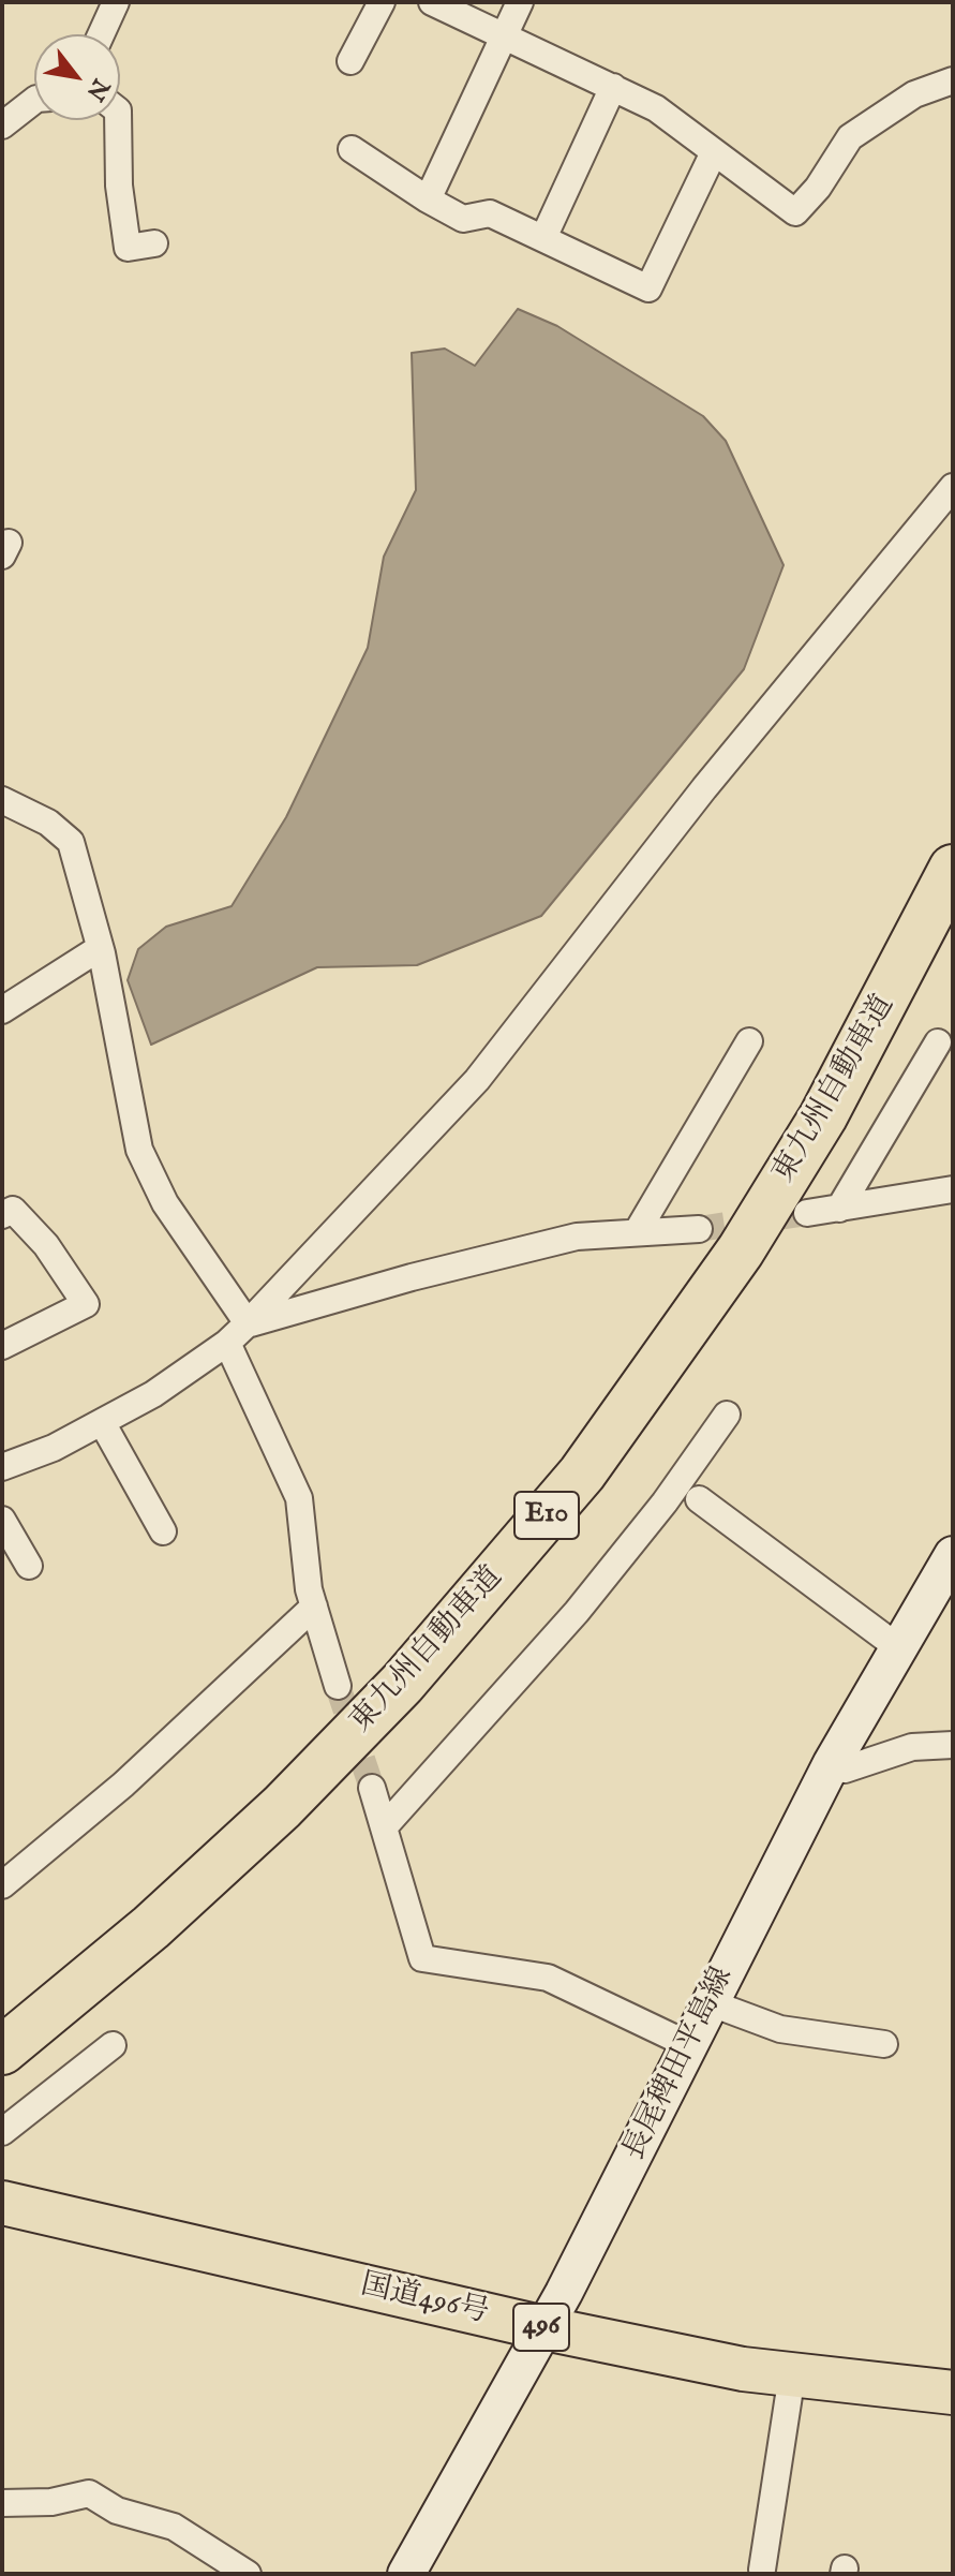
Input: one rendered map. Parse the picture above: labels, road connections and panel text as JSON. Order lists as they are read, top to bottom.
{
  "streets": {
    "highway": [
      "東九州自動車道",
      "E10",
      "国道496号",
      "496"
    ],
    "main road": ["長尾稗田平島線"]
  },
  "crossings": [
    ["長尾稗田平島線", "国道496号"]
  ],
  "north": "bottom right"
}
